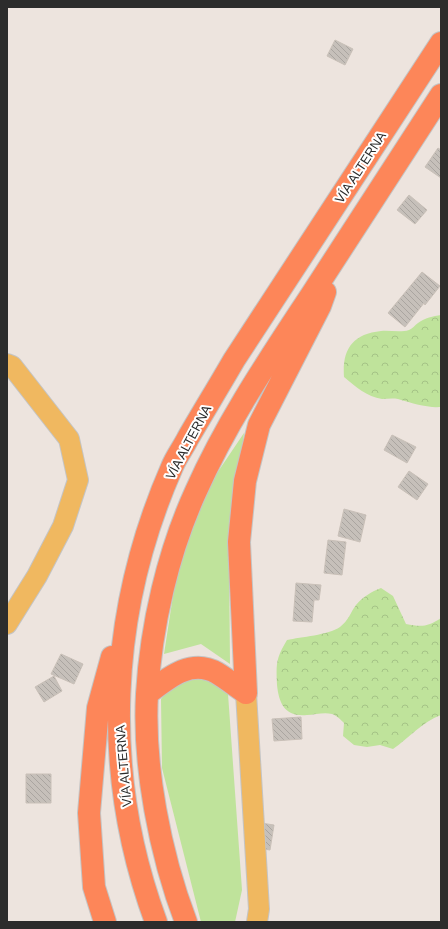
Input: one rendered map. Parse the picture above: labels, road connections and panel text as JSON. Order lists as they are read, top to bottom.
{
  "streets": {
    "highway": ["VÍA ALTERNA"]
  }
}
